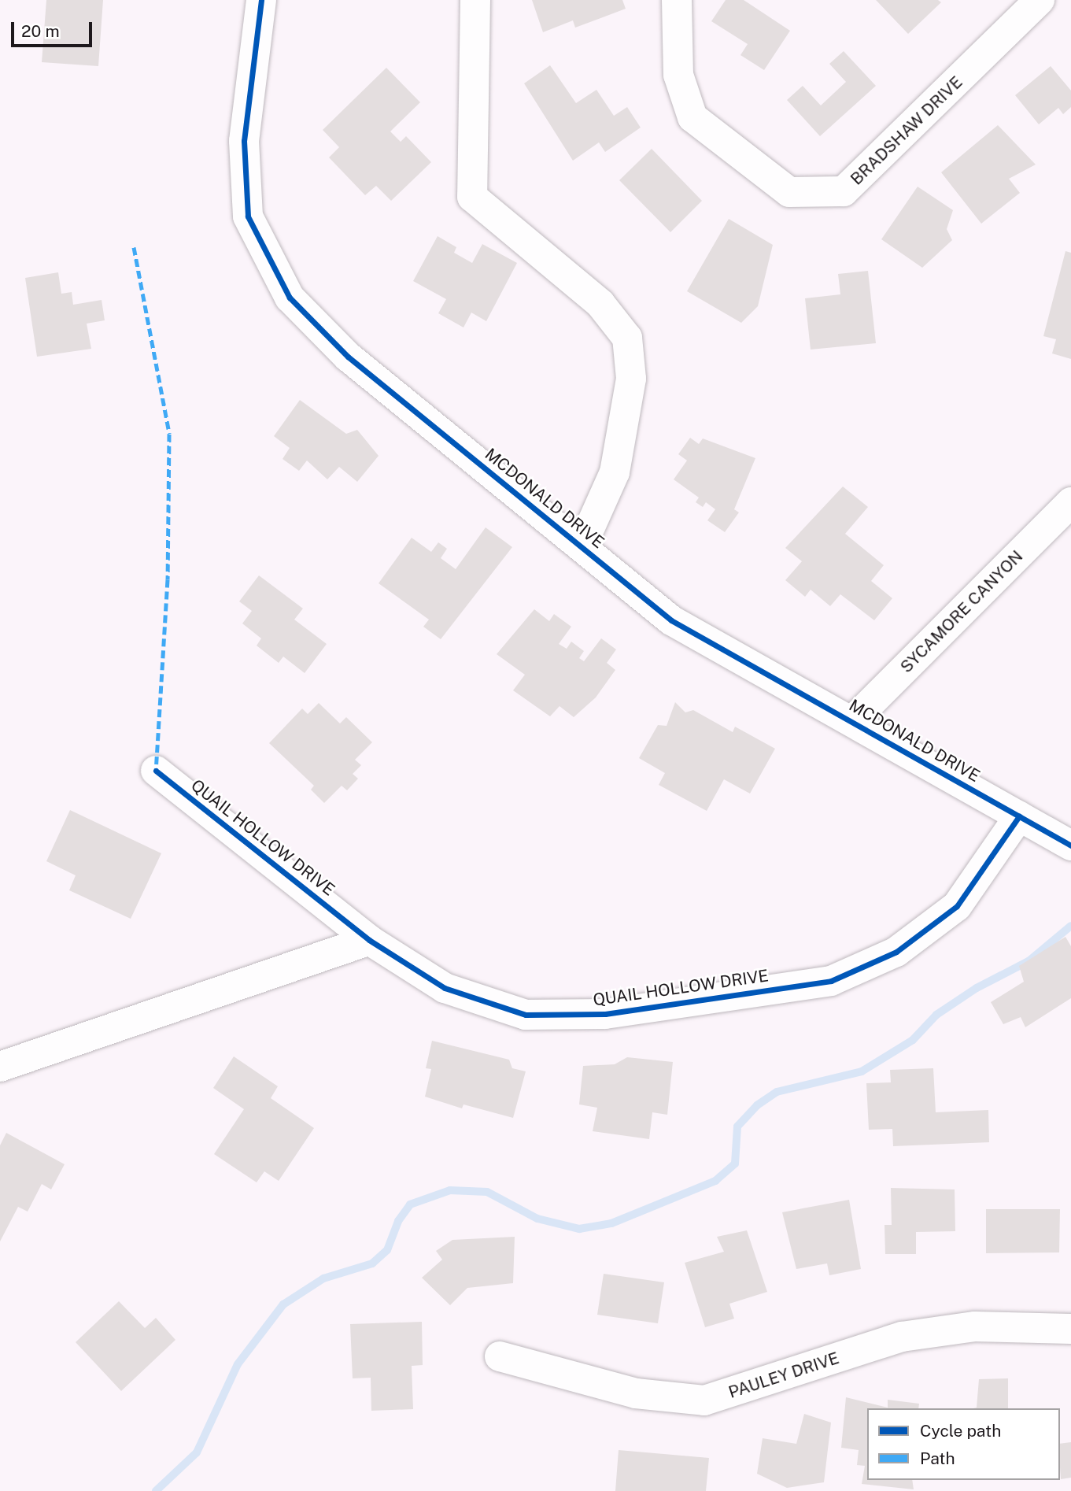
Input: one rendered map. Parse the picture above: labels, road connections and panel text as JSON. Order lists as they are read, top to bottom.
{
  "streets": {
    "street": [
      "BRADSHAW DRIVE",
      "MCDONALD DRIVE",
      "SYCAMORE CANYON",
      "QUAIL HOLLOW DRIVE",
      "PAULEY DRIVE"
    ]
  },
  "crossings": [
    ["MCDONALD DRIVE", "SYCAMORE CANYON"],
    ["MCDONALD DRIVE", "QUAIL HOLLOW DRIVE"]
  ],
  "legend": ["Cycle path", "Path"],
  "scale_bar": "20 m"
}
